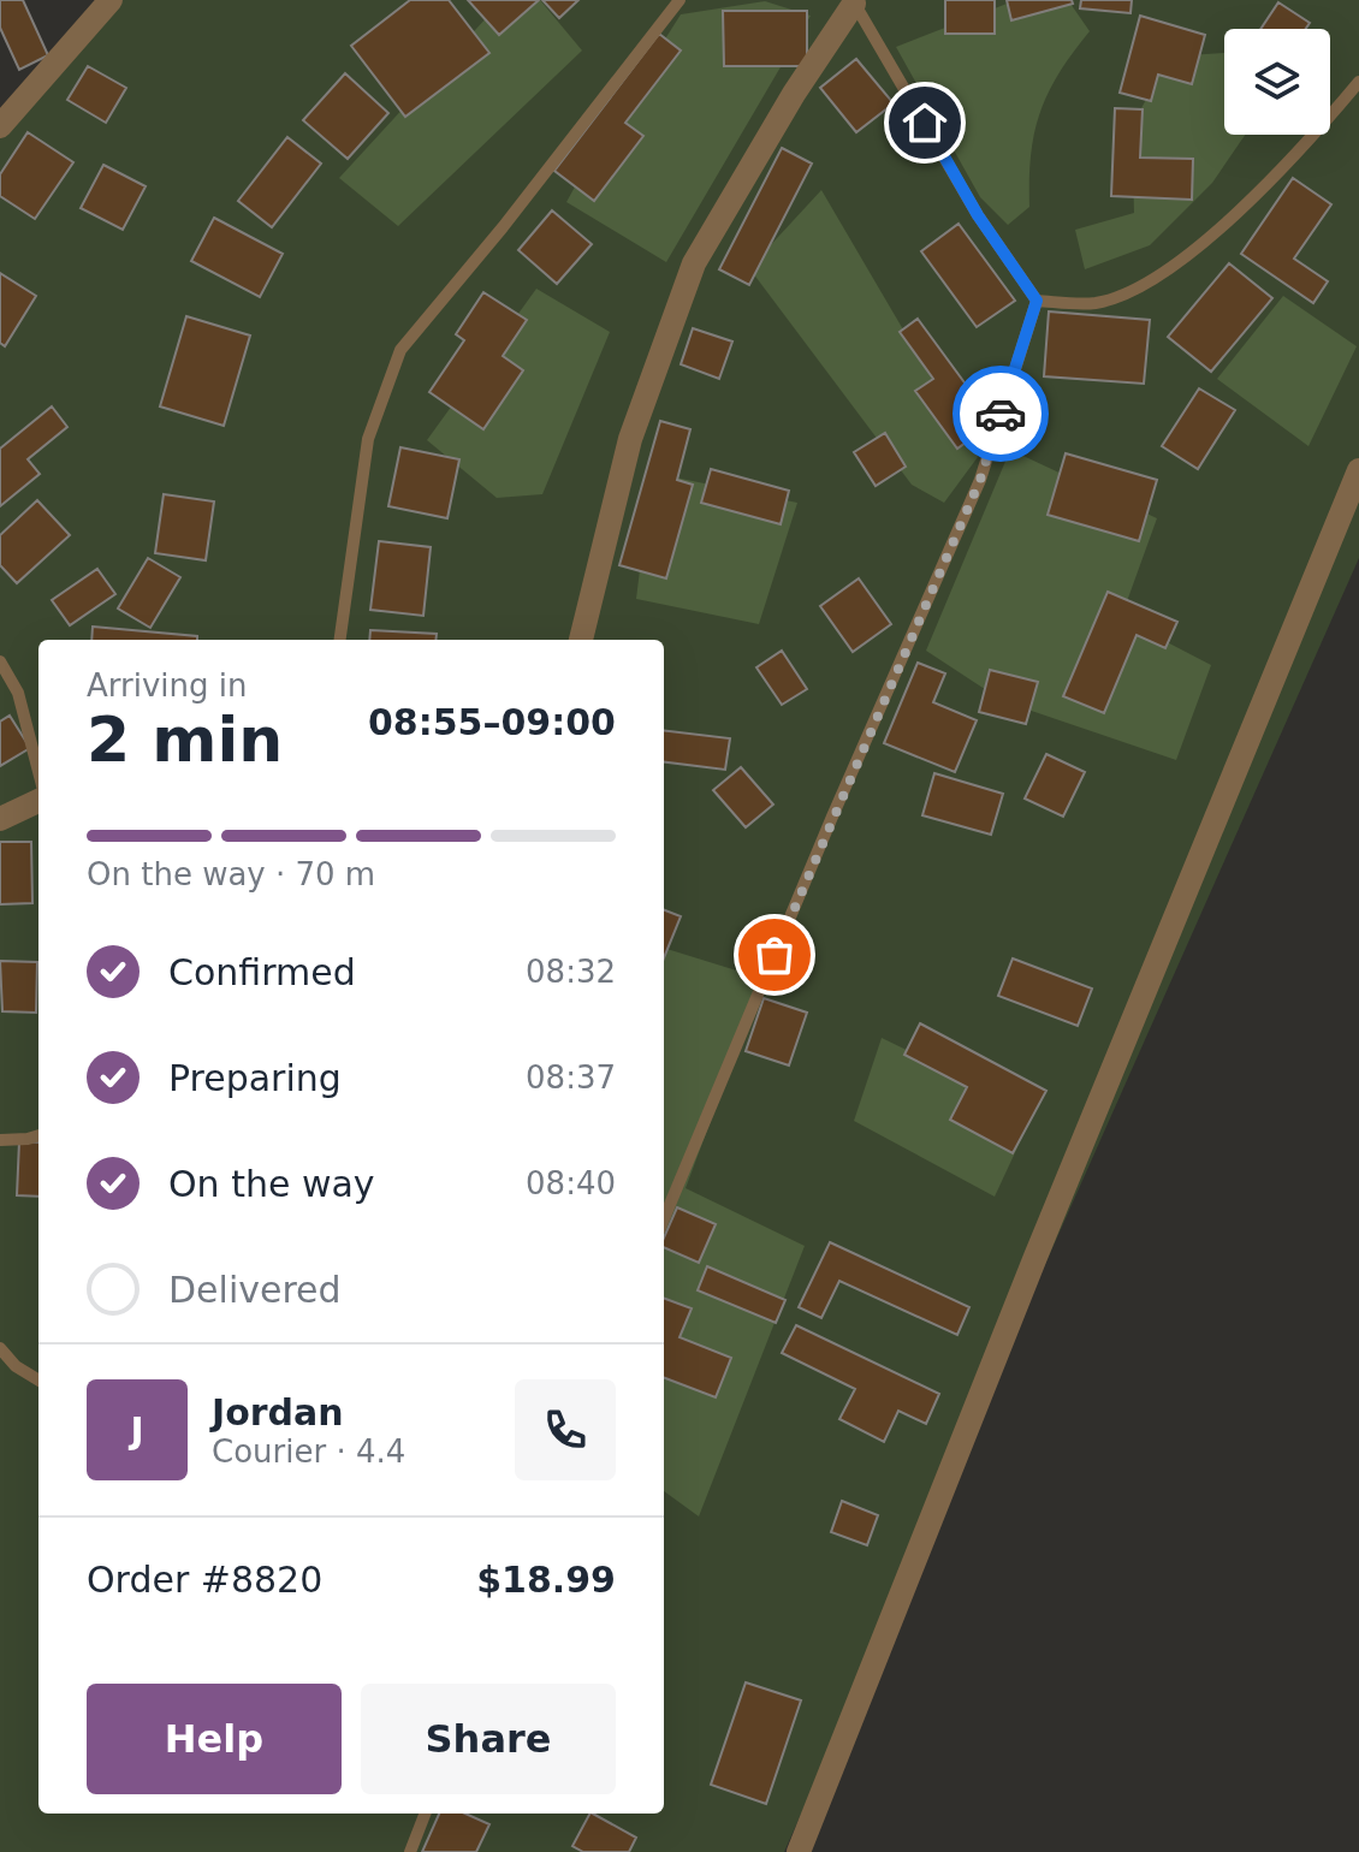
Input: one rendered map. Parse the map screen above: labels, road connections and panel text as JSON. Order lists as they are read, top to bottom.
{
  "page": {
    "heading": ["2 min", "Arriving in", "08:55–09:00"],
    "panel": [
      "Jordan",
      "Courier · 4.4",
      "Order #8820",
      "$18.99"
    ],
    "bar": "On the way · 70 m",
    "list": [
      ["Confirmed", "08:32"],
      ["Preparing", "08:37"],
      ["On the way", "08:40"],
      "Delivered"
    ],
    "round": "J",
    "buttons": ["Help", "Share"]
  }
}
